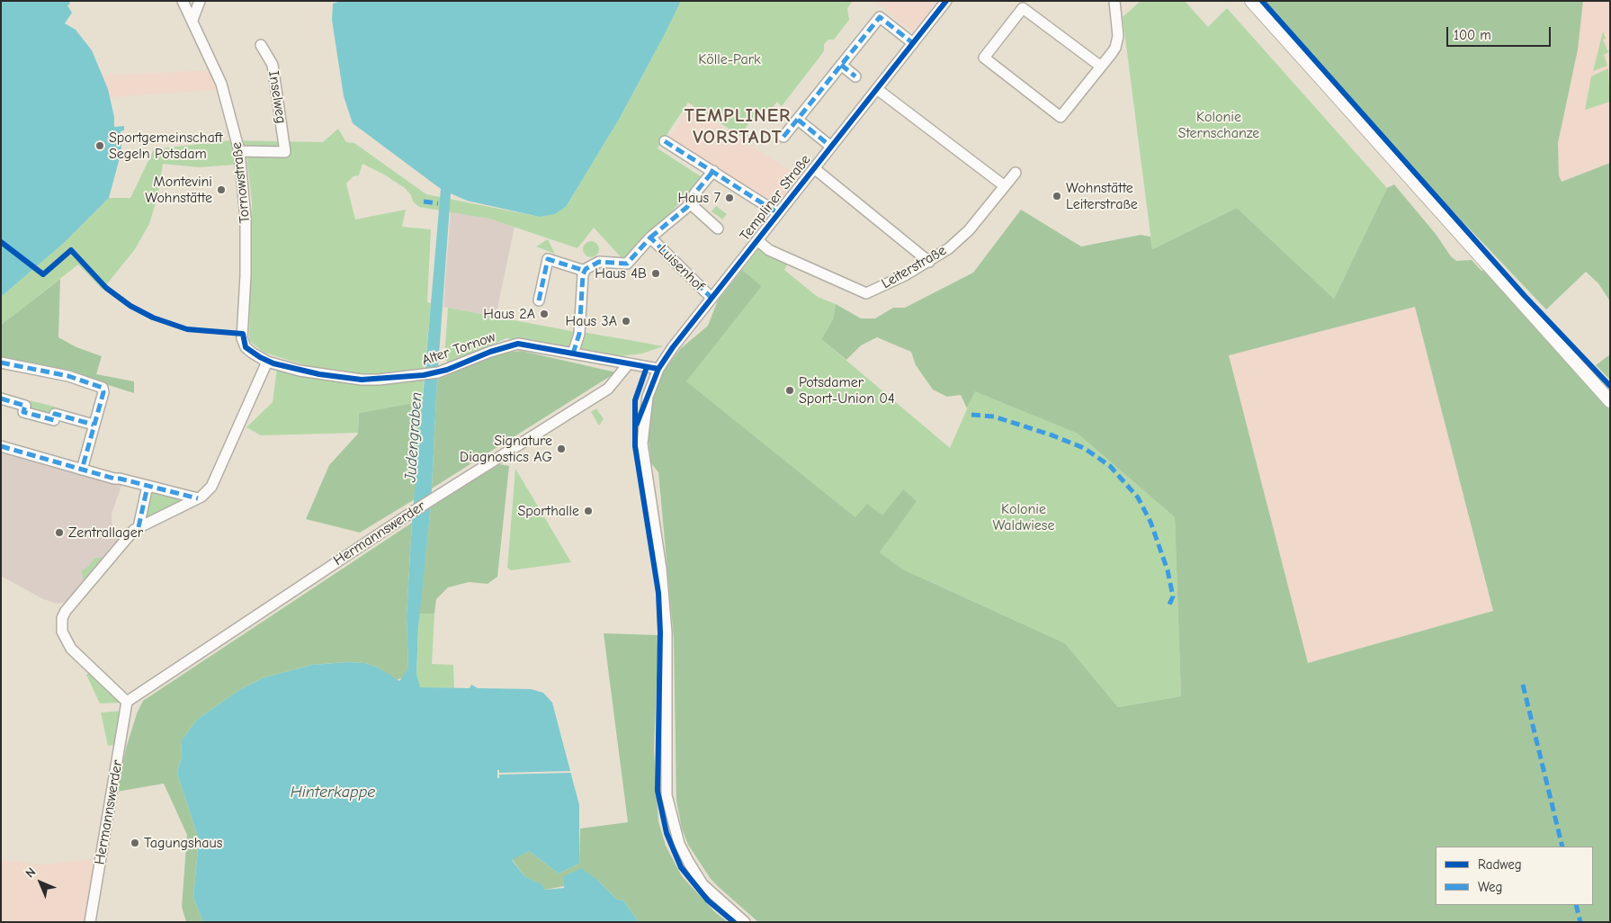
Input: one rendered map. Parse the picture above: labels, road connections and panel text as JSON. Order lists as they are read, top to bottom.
{
  "streets": {
    "street": [
      "Inselweg",
      "Tornowstraße",
      "Templiner Straße",
      "Leiterstraße",
      "Luisenhof",
      "Alter Tornow",
      "Hermannswerder"
    ]
  },
  "crossings": [
    ["Inselweg", "Tornowstraße"],
    ["Tornowstraße", "Alter Tornow"],
    ["Templiner Straße", "Leiterstraße"],
    ["Templiner Straße", "Luisenhof"],
    ["Templiner Straße", "Alter Tornow"],
    ["Alter Tornow", "Hermannswerder"]
  ],
  "districts": ["TEMPLINER VORSTADT"],
  "water": ["Judengraben", "Hinterkappe"],
  "parks": ["Kölle-Park", "Kolonie Sternschanze", "Kolonie Waldwiese"],
  "places": [
    "Sportgemeinschaft Segeln Potsdam",
    "Montevini Wohnstätte",
    "Wohnstätte Leiterstraße",
    "Haus 7",
    "Haus 4B",
    "Haus 2A",
    "Haus 3A",
    "Potsdamer Sport-Union 04",
    "Signature Diagnostics AG",
    "Sporthalle",
    "Zentrallager",
    "Tagungshaus"
  ],
  "legend": ["Radweg", "Weg"],
  "scale_bar": "100 m",
  "north": "top left"
}
